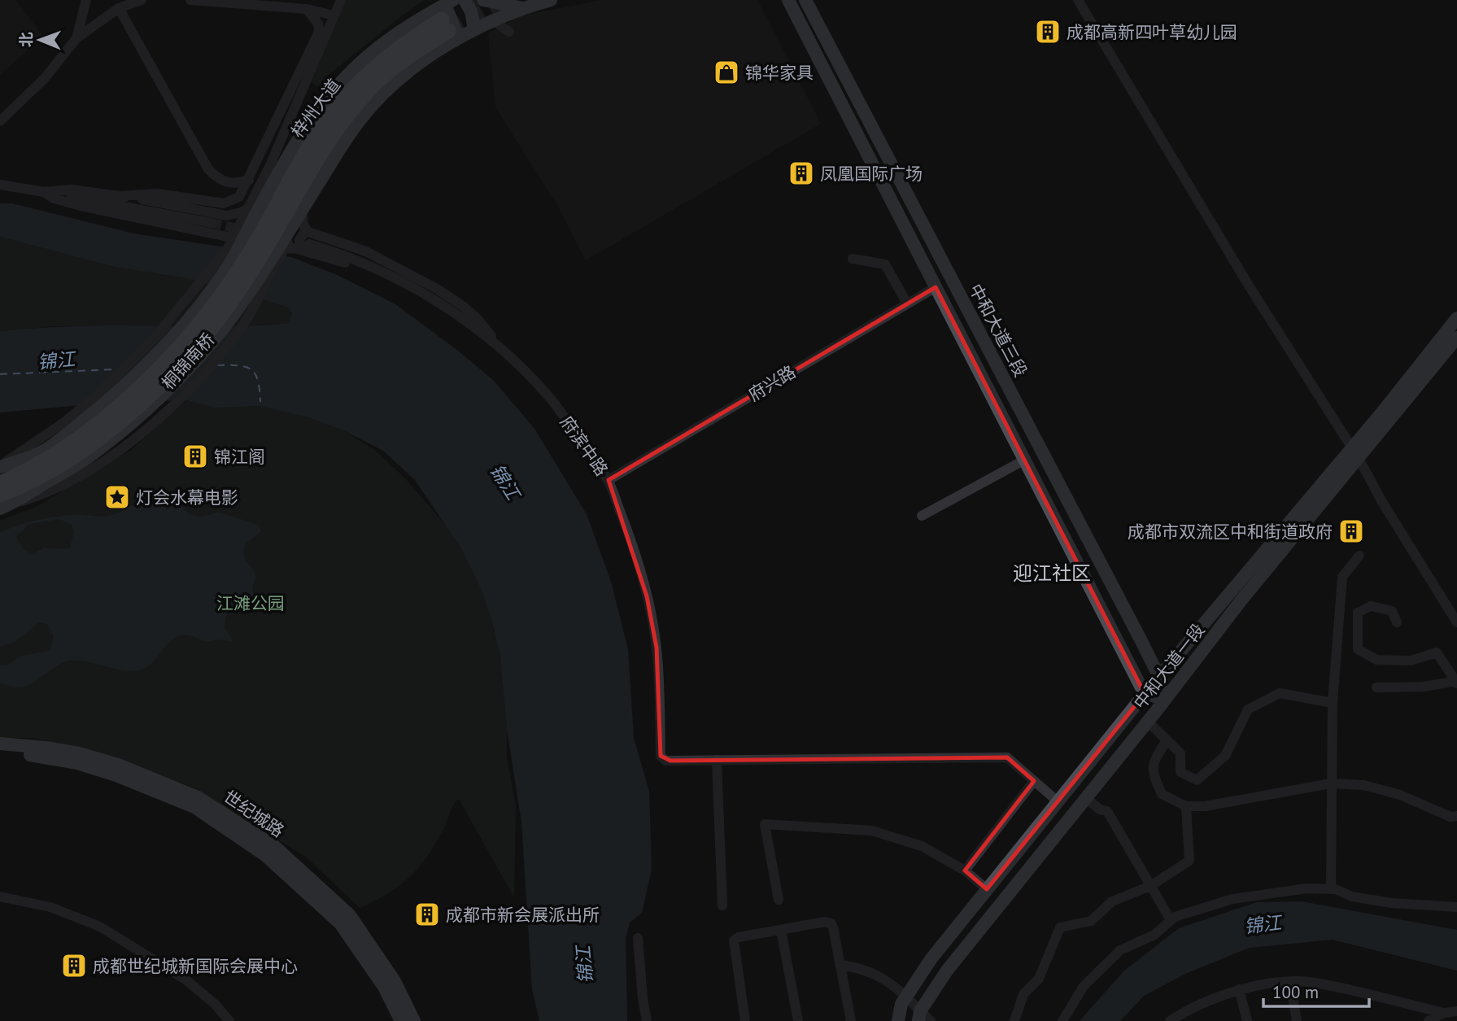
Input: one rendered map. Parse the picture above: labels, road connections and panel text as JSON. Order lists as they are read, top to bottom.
{
  "streets": {
    "highway": ["梓州大道", "桐锦南桥"],
    "main road": ["中和大道三段", "中和大道一段", "世纪城路"],
    "street": ["府兴路", "府滨中路"]
  },
  "crossings": [
    ["梓州大道", "桐锦南桥"],
    ["梓州大道", "府滨中路"],
    ["中和大道三段", "中和大道一段"],
    ["桐锦南桥", "府滨中路"],
    ["府兴路", "府滨中路"]
  ],
  "districts": ["迎江社区"],
  "water": ["锦江"],
  "parks": ["江滩公园"],
  "places": {
    "building": [
      "成都高新四叶草幼儿园",
      "凤凰国际广场",
      "锦江阁",
      "成都市双流区中和街道政府",
      "成都市新会展派出所",
      "成都世纪城新国际会展中心"
    ],
    "shop": ["锦华家具"],
    "place": ["灯会水幕电影"]
  },
  "scale_bar": "100 m",
  "north": "left"
}
